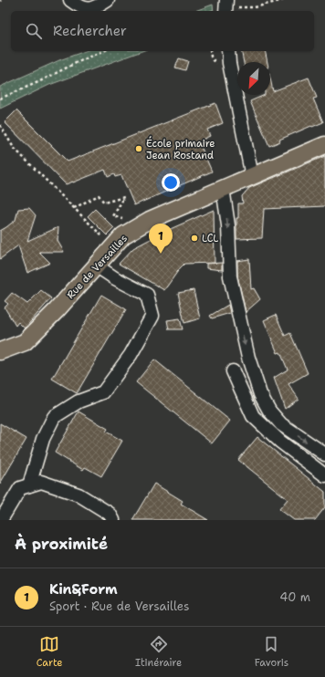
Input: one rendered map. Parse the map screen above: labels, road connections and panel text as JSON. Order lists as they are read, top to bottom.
{
  "streets": {
    "main road": ["Rue de Versailles"]
  },
  "places": ["École primaire Jean Rostand", "LCL"],
  "north": "bottom left",
  "page": {
    "search": "Rechercher",
    "pins": "1",
    "heading": "À proximité",
    "list": [
      {
        "mark": "1",
        "name": "Kin&Form",
        "note": "Sport · Rue de Versailles",
        "value": "40 m"
      }
    ],
    "nav": ["Carte", "Itinéraire", "Favoris"]
  }
}
